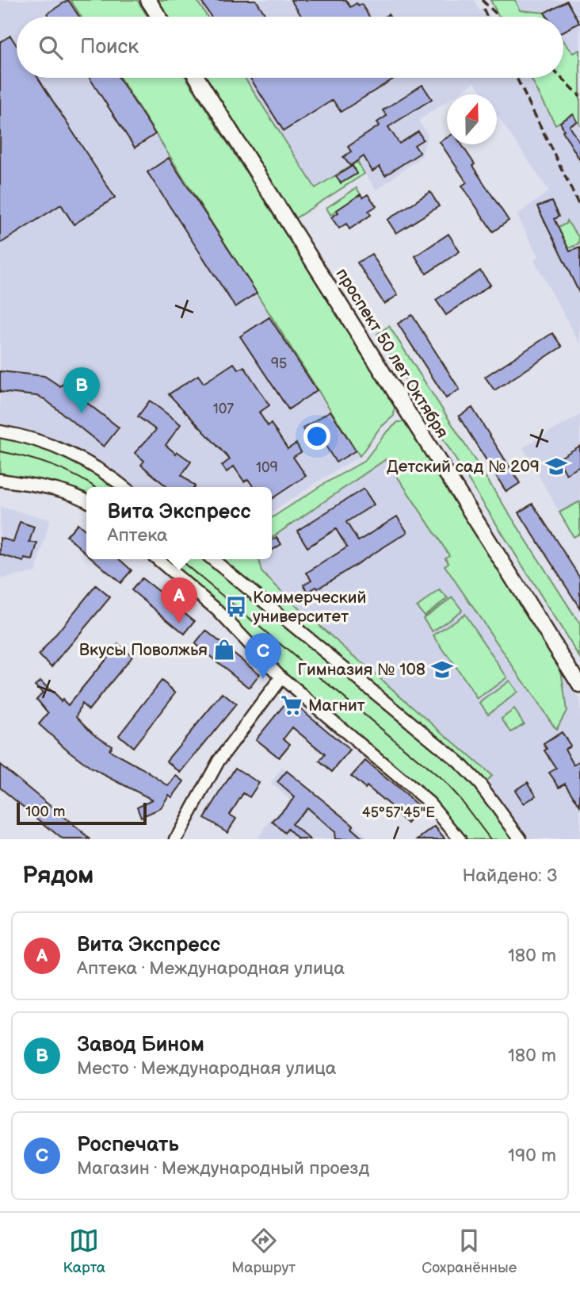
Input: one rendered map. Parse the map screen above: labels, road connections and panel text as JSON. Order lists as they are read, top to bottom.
{
  "streets": {
    "main road": ["проспект 50 лет Октября"]
  },
  "places": {
    "school or university": ["Детский сад № 209", "Гимназия № 108"],
    "bus stop": ["Коммерческий университет"],
    "shop": ["Вкусы Поволжья"],
    "supermarket": ["Магнит"]
  },
  "house_numbers": ["95", "107", "109"],
  "scale_bar": "100 m",
  "north": "top",
  "page": {
    "search": "Поиск",
    "pins": ["B", "A", "C"],
    "popup": ["Вита Экспресс", "Аптека"],
    "scale": "100 m",
    "heading": ["Рядом", "Найдено: 3"],
    "list": [
      {
        "mark": "A",
        "name": "Вита Экспресс",
        "note": "Аптека · Международная улица",
        "value": "180 m"
      },
      {
        "mark": "B",
        "name": "Завод Бином",
        "note": "Место · Международная улица",
        "value": "180 m"
      },
      {
        "mark": "C",
        "name": "Роспечать",
        "note": "Магазин · Международный проезд",
        "value": "190 m"
      }
    ],
    "nav": ["Карта", "Маршрут", "Сохранённые"]
  },
  "coordinates": ["45°57'45\"E"]
}
